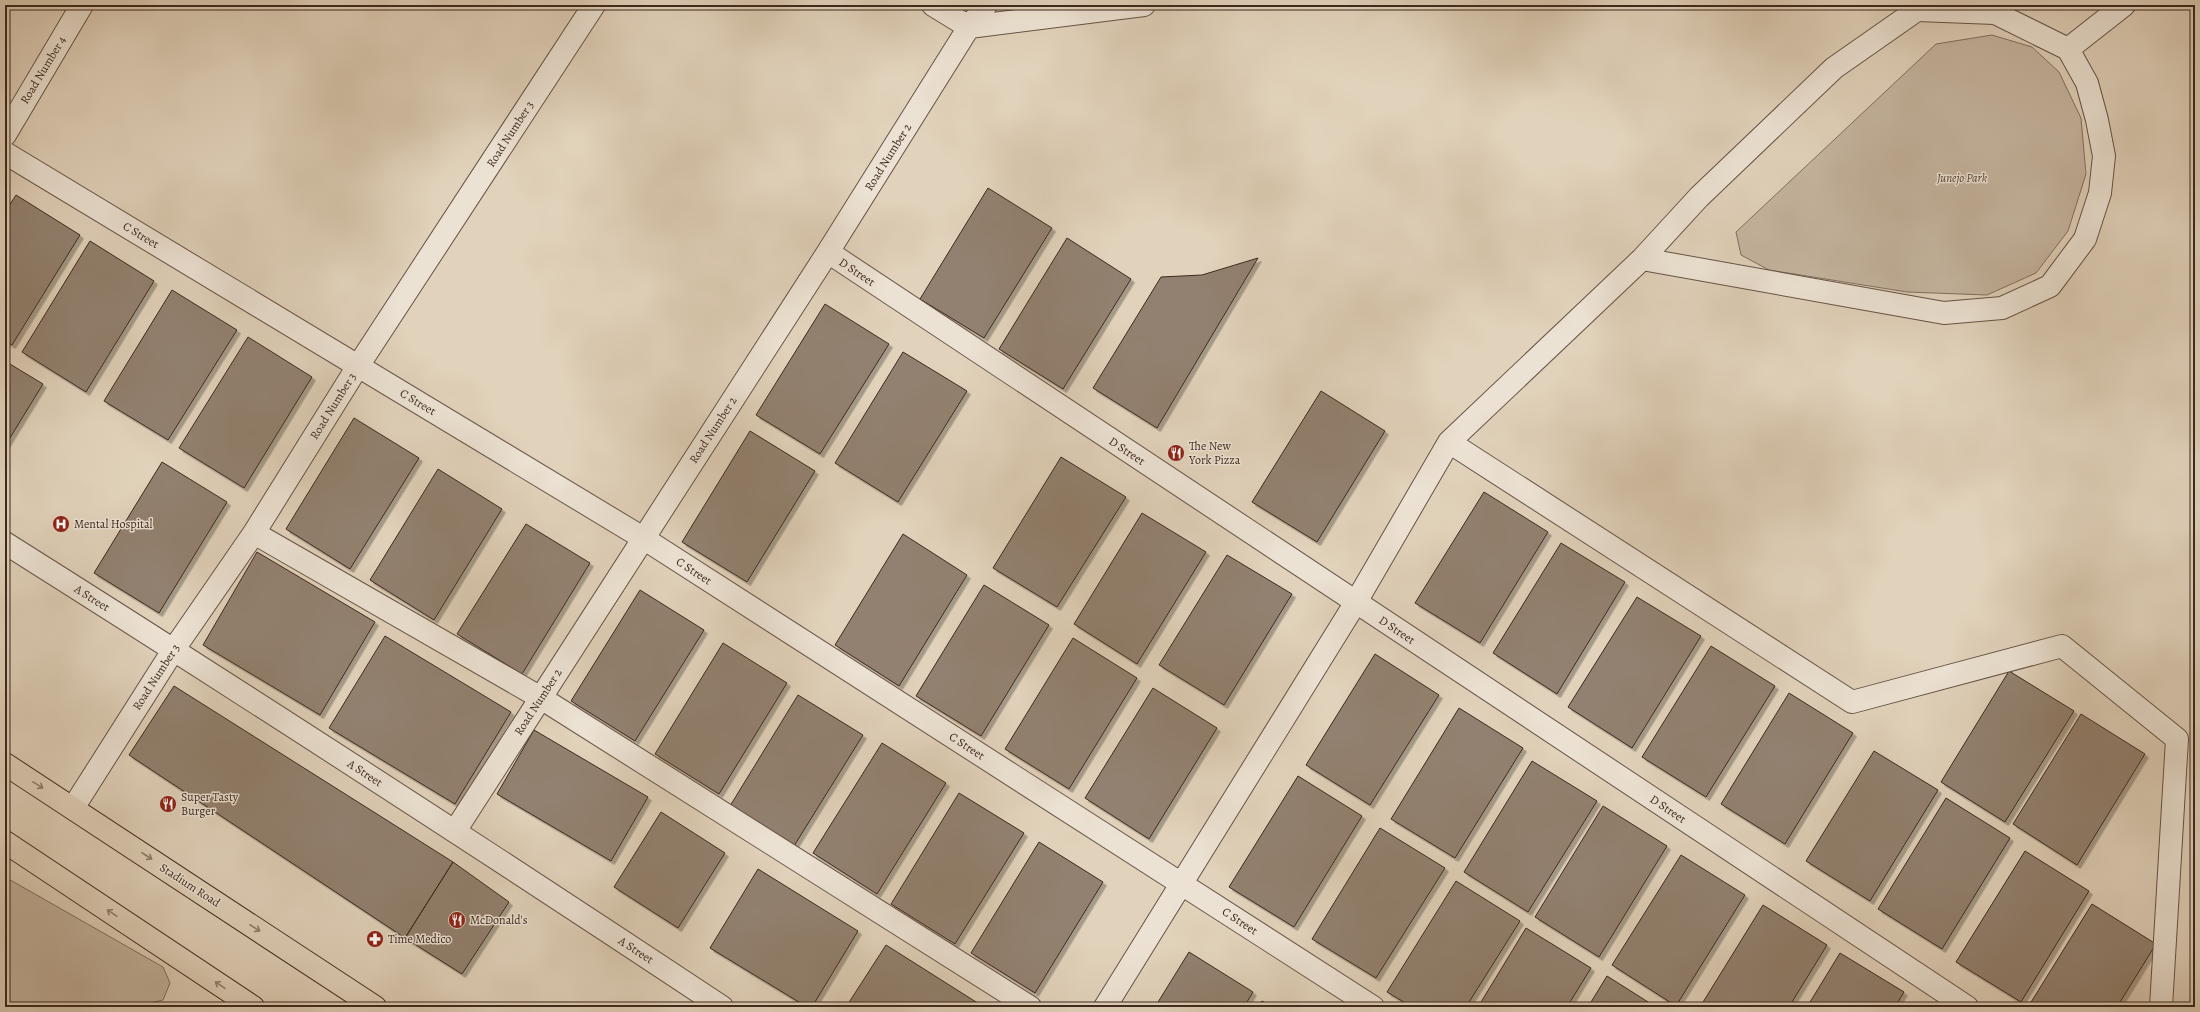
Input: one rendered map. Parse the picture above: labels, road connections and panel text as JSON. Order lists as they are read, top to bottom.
{
  "streets": {
    "main road": ["Stadium Road"],
    "street": [
      "Road Number 4",
      "Road Number 3",
      "Road Number 2",
      "C Street",
      "D Street",
      "A Street"
    ]
  },
  "crossings": [
    ["Road Number 3", "C Street"],
    ["Road Number 3", "A Street"],
    ["Road Number 3", "Stadium Road"],
    ["Road Number 2", "C Street"],
    ["Road Number 2", "D Street"],
    ["Road Number 2", "A Street"]
  ],
  "parks": ["Junejo Park"],
  "places": {
    "restaurant": ["The New York Pizza", "Super Tasty Burger", "McDonald's"],
    "hospital": ["Mental Hospital"],
    "pharmacy": ["Time Medico"]
  }
}
